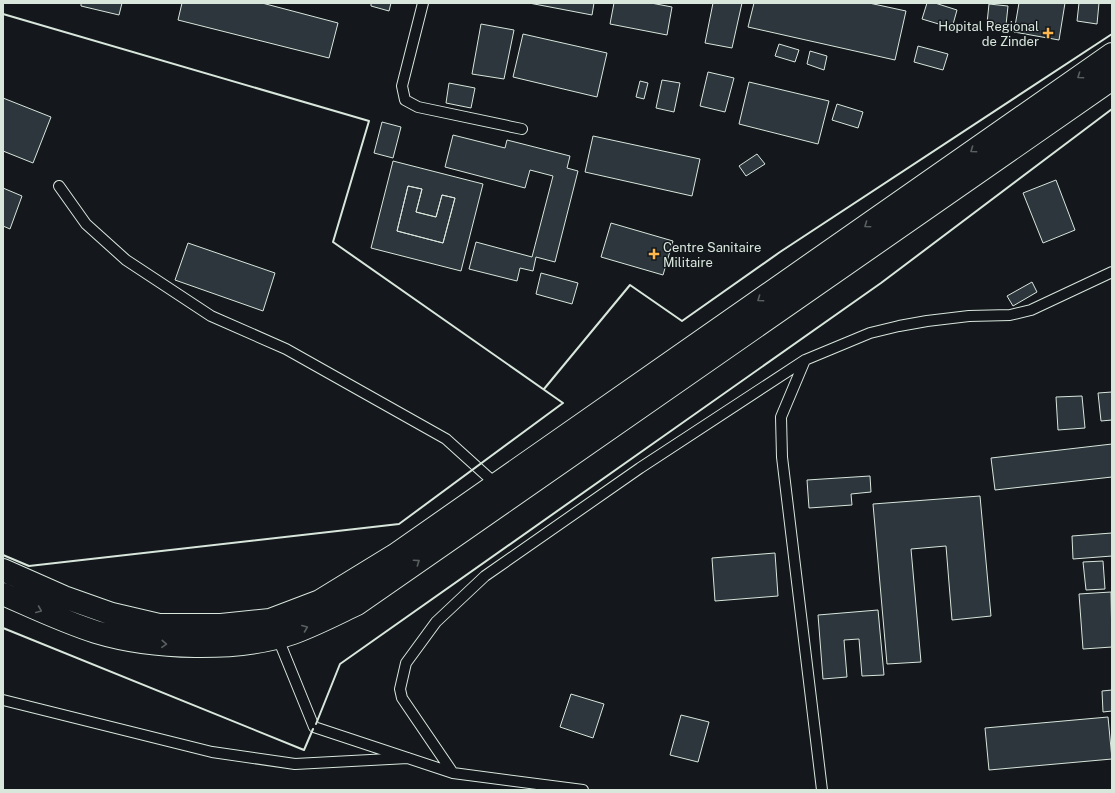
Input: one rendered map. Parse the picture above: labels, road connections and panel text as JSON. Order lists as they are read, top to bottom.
{
  "places": {
    "health": ["Hopital Regional de Zinder", "Centre Sanitaire Militaire"]
  }
}
